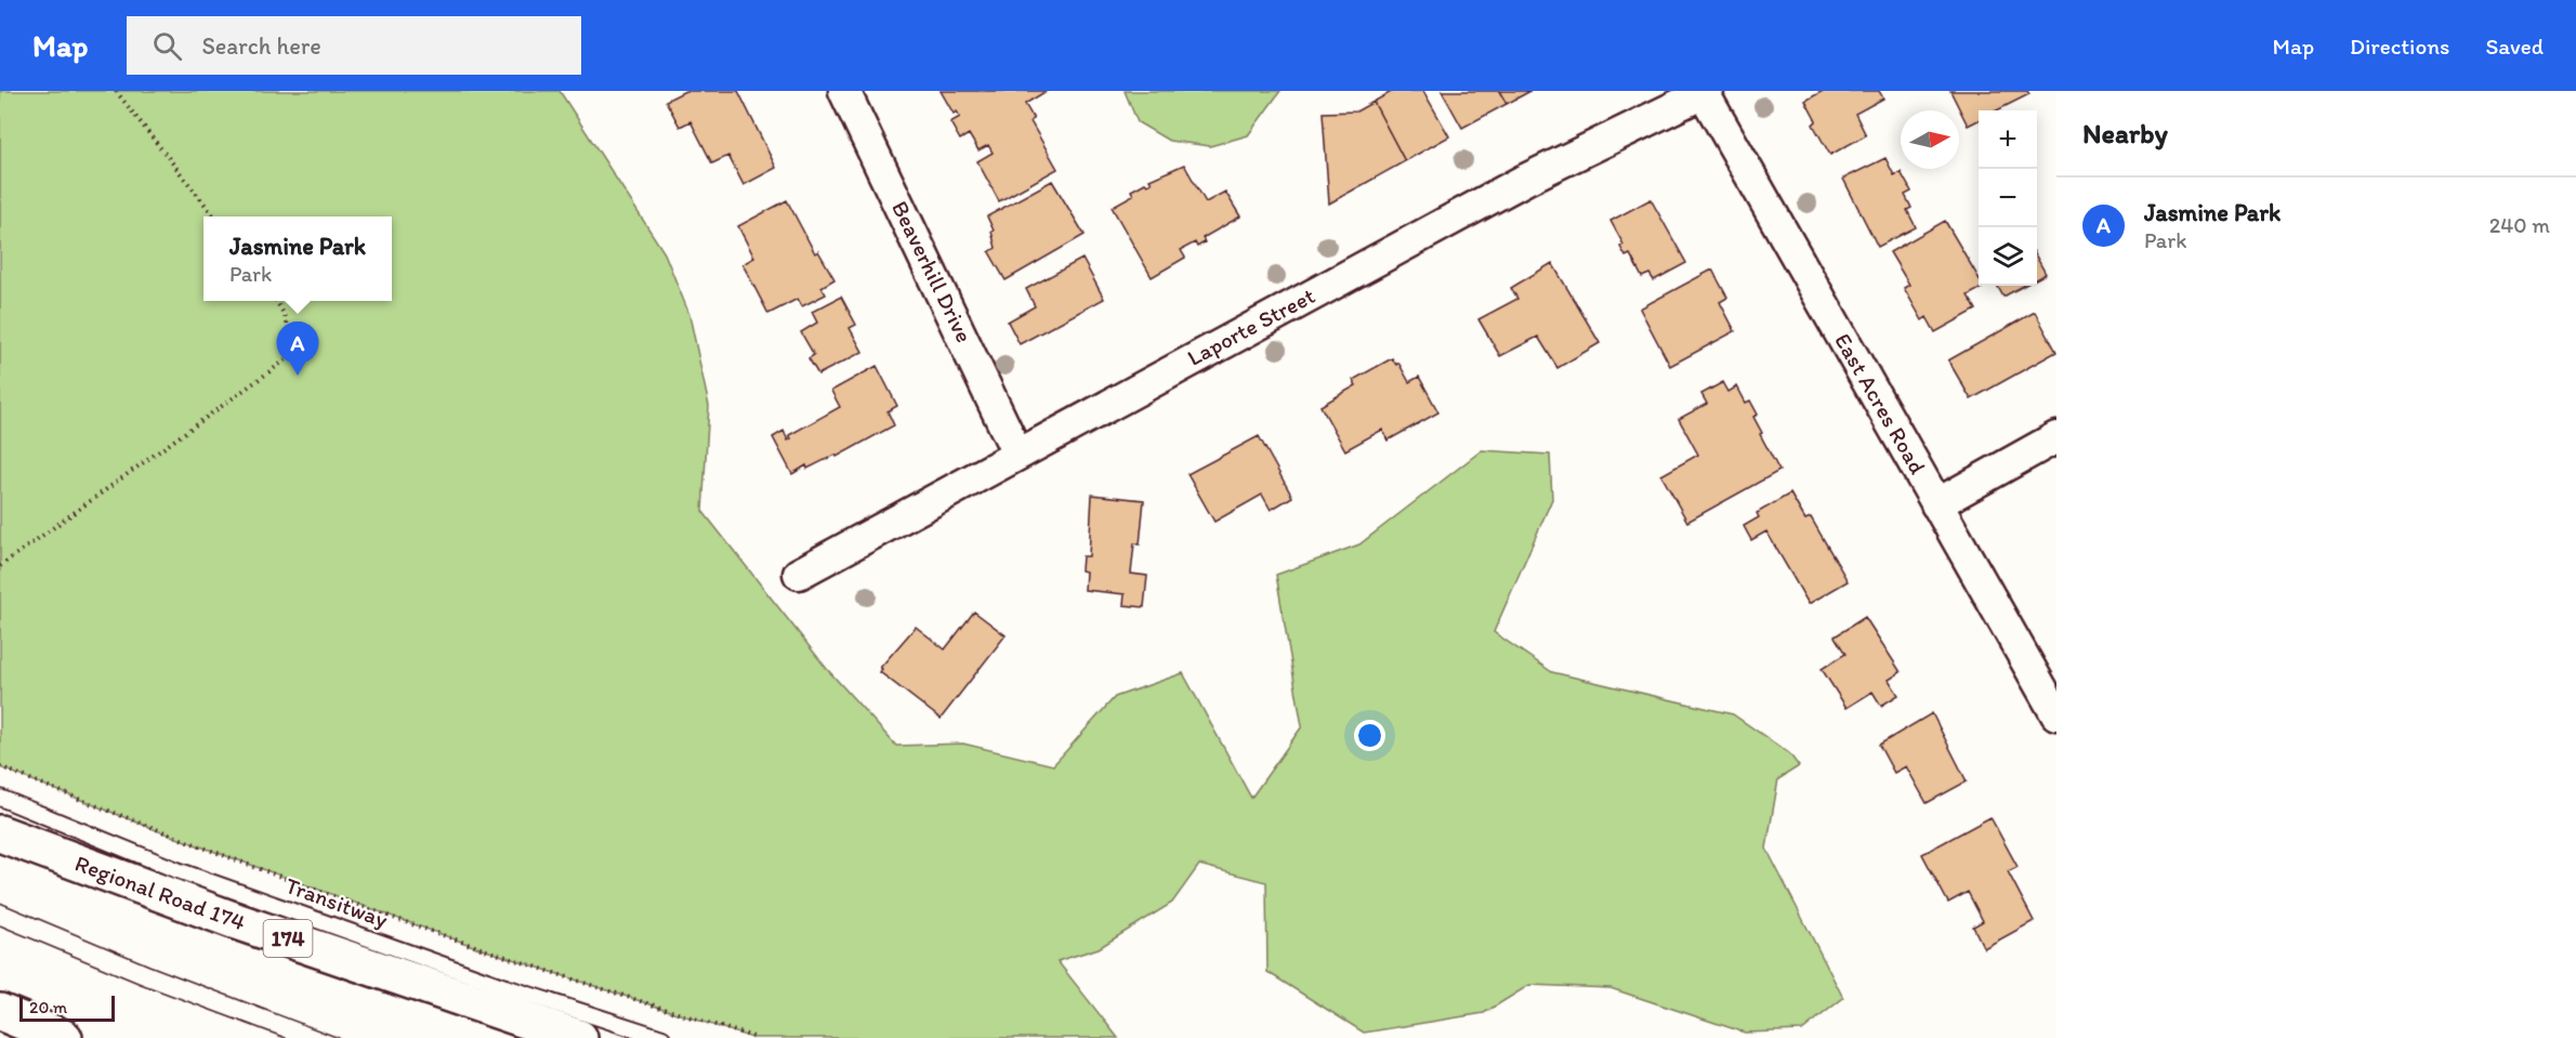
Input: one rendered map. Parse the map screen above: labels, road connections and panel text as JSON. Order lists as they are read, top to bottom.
{
  "streets": {
    "highway": ["Regional Road 174", "174"],
    "street": ["Beaverhill Drive", "Laporte Street", "East Acres Road"],
    "lane": ["Transitway"]
  },
  "crossings": [
    ["Beaverhill Drive", "Laporte Street"],
    ["Laporte Street", "East Acres Road"]
  ],
  "scale_bar": "20 m",
  "north": "right",
  "page": {
    "header": "Map",
    "search": "Search here",
    "nav": ["Map", "Directions", "Saved"],
    "heading": "Nearby",
    "map_buttons": ["+", "−"],
    "list": [
      {
        "mark": "A",
        "name": "Jasmine Park",
        "note": "Park",
        "value": "240 m"
      }
    ],
    "popup": ["Jasmine Park", "Park"],
    "pins": "A",
    "scale": "20 m"
  }
}
